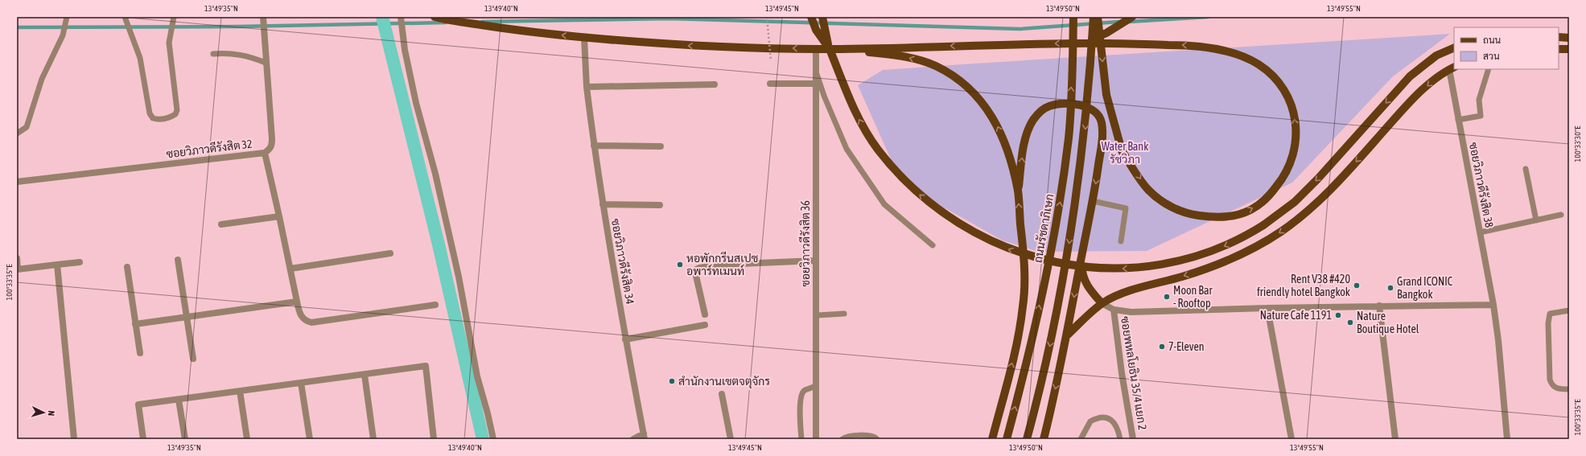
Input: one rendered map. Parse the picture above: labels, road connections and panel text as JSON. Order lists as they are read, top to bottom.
{
  "streets": {
    "main road": ["ถนนรัชดาภิเษก"],
    "street": [
      "ซอยวิภาวดีรังสิต 32",
      "ซอยวิภาวดีรังสิต 38",
      "ซอยวิภาวดีรังสิต 36",
      "ซอยวิภาวดีรังสิต 34",
      "ซอยพหลโยธิน 35/4 แยก 2"
    ]
  },
  "parks": ["Water Bank รัชวิภา"],
  "places": [
    "หอพักกรีนสเปซ อพาร์ทเมนท์",
    "Rent V38 #420 friendly hotel Bangkok",
    "Grand ICONIC Bangkok",
    "Moon Bar - Rooftop",
    "Nature Cafe 1191",
    "Nature Boutique Hotel",
    "7-Eleven",
    "สำนักงานเขตจตุจักร"
  ],
  "legend": ["ถนน", "สวน"],
  "north": "right",
  "coordinates": [
    "13°49'35\"N",
    "13°49'40\"N",
    "13°49'45\"N",
    "13°49'50\"N",
    "13°49'55\"N",
    "100°33'30\"E",
    "100°33'35\"E"
  ]
}
